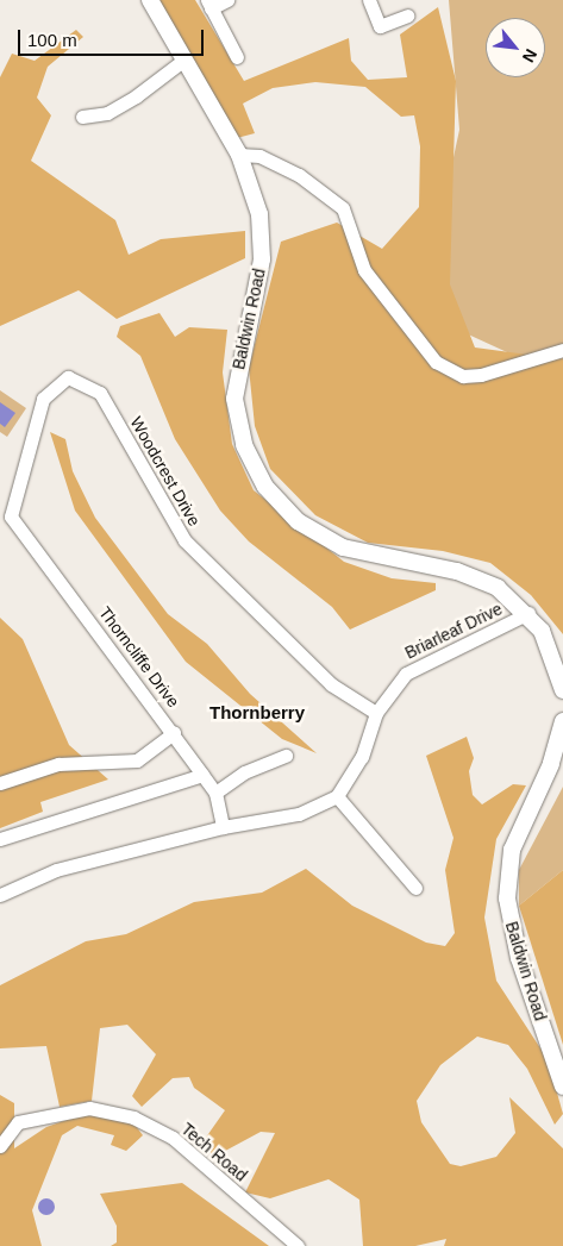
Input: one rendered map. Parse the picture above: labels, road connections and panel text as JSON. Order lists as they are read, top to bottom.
{
  "streets": {
    "street": [
      "Baldwin Road",
      "Woodcrest Drive",
      "Briarleaf Drive",
      "Thorncliffe Drive",
      "Tech Road"
    ]
  },
  "crossings": [
    ["Baldwin Road", "Briarleaf Drive"],
    ["Woodcrest Drive", "Briarleaf Drive"],
    ["Woodcrest Drive", "Thorncliffe Drive"]
  ],
  "districts": ["Thornberry"],
  "scale_bar": "100 m",
  "north": "bottom right"
}
